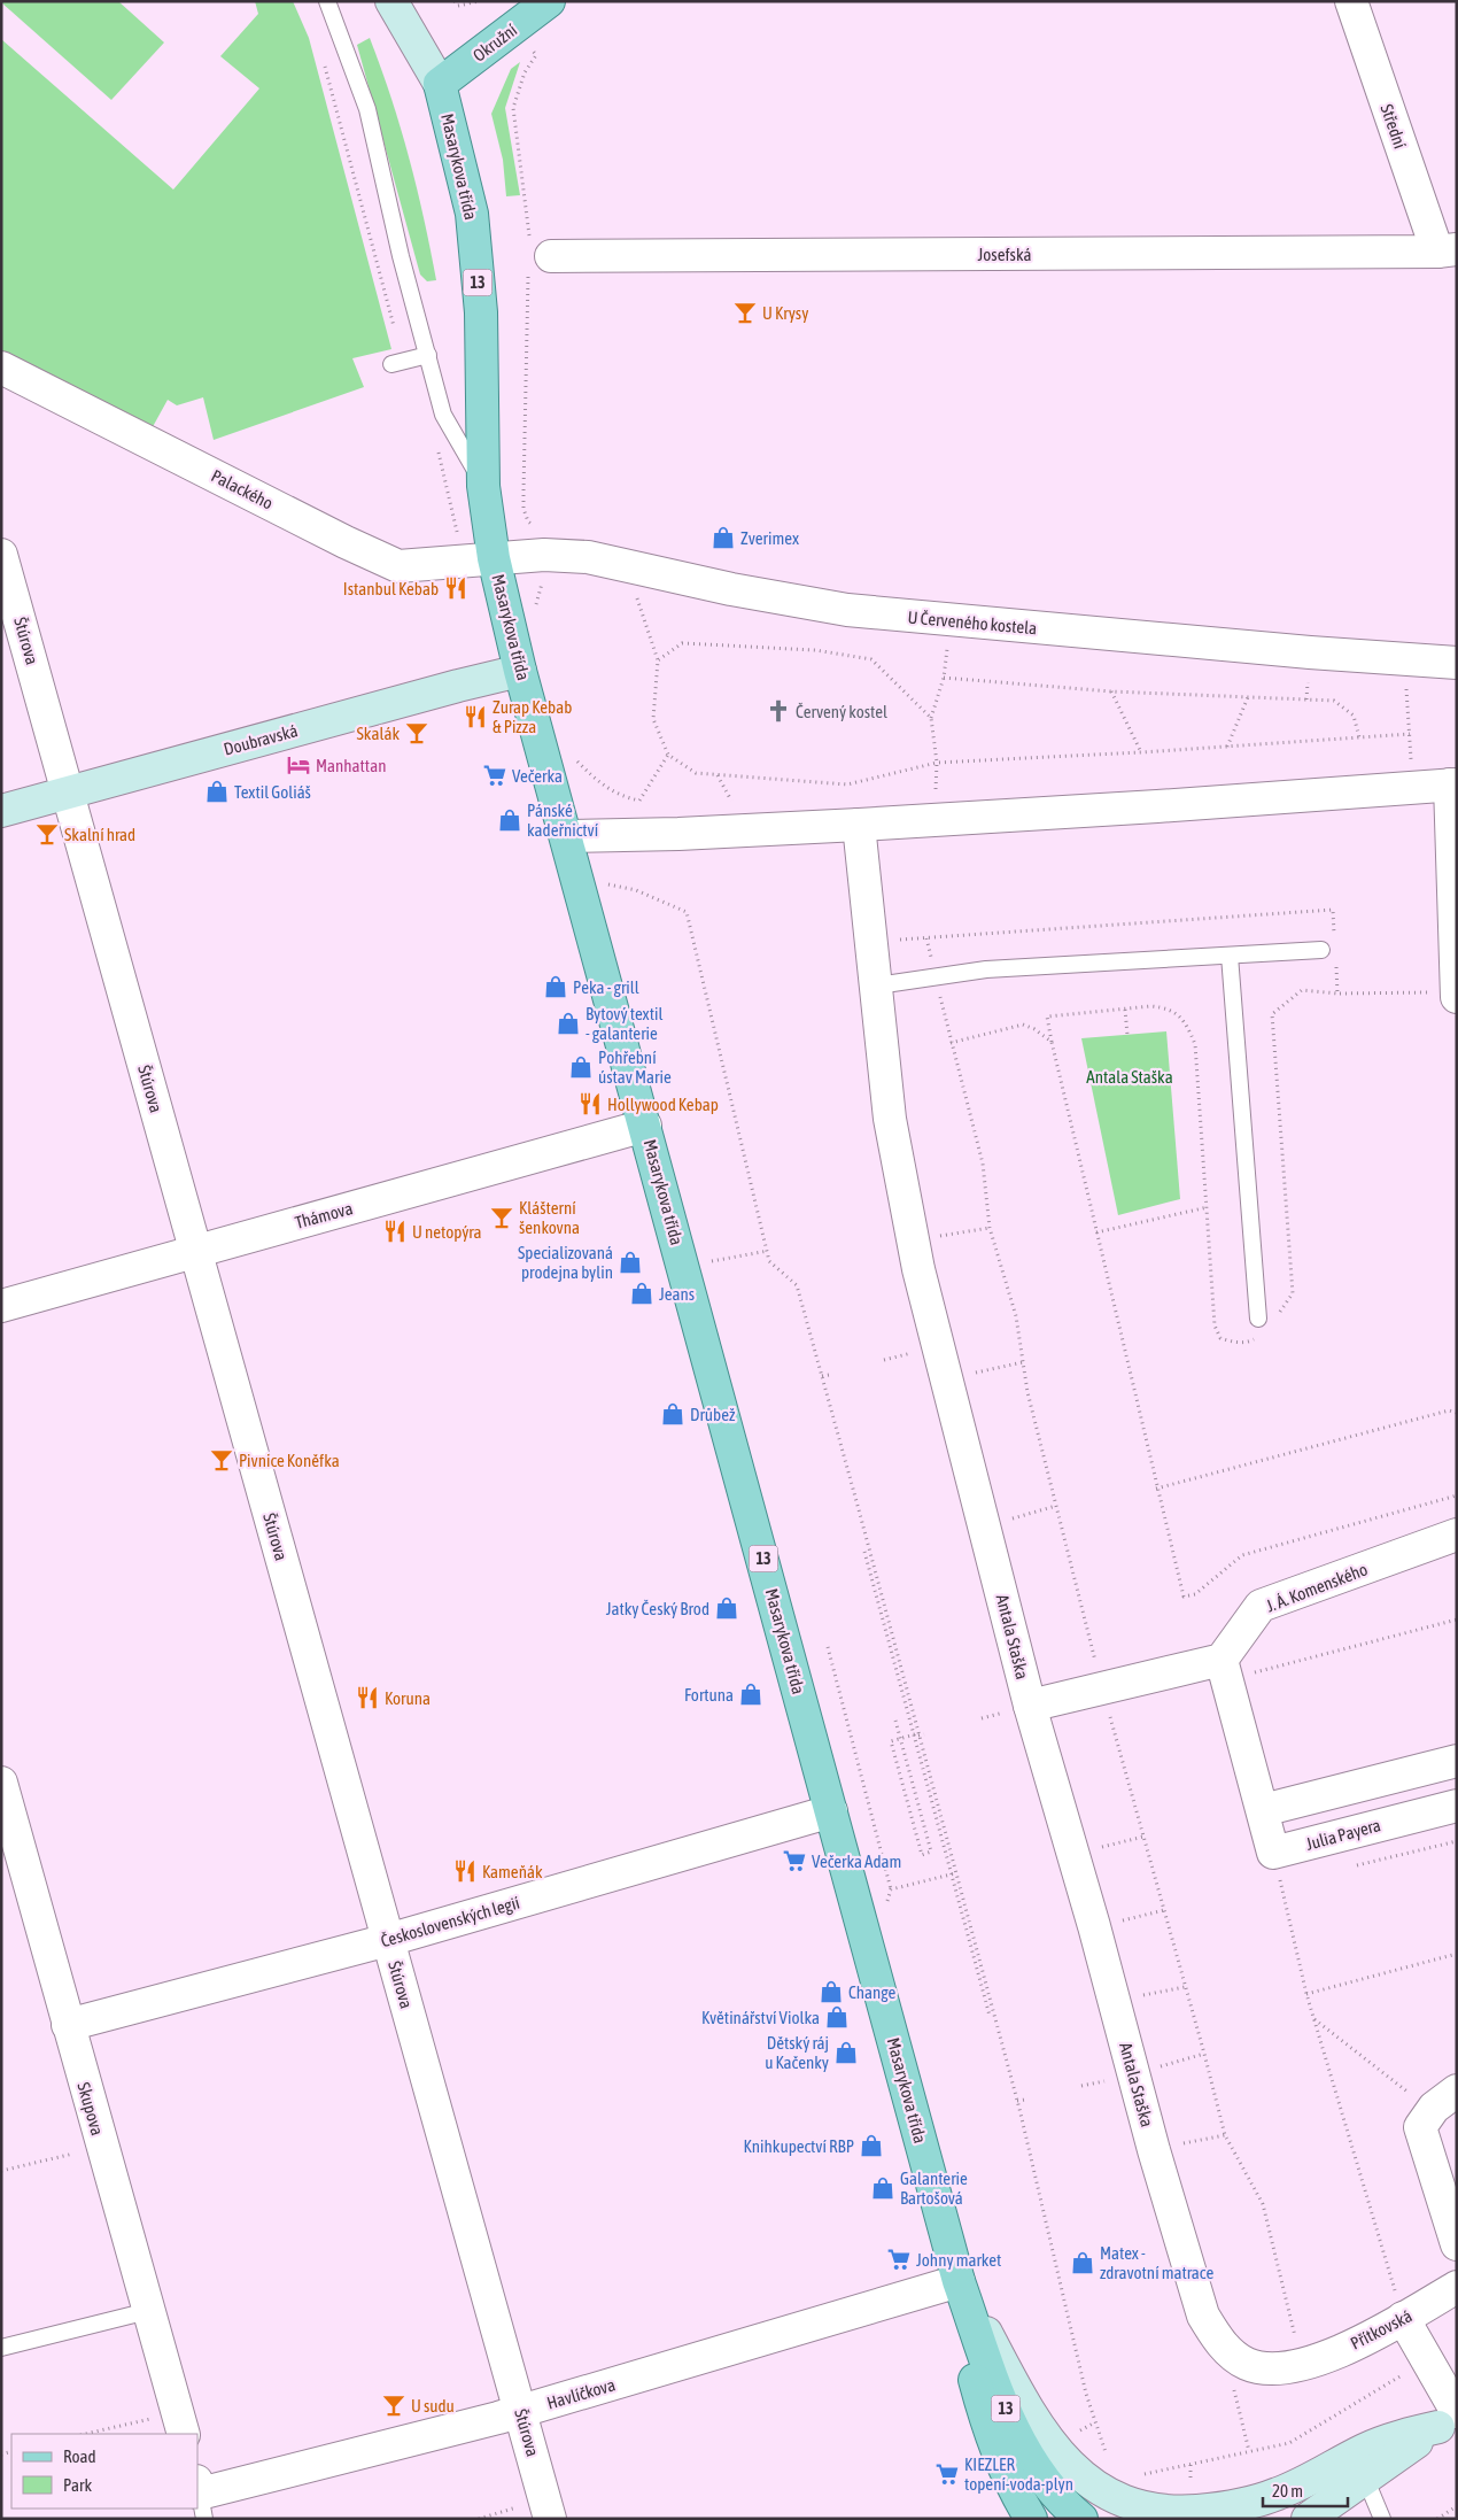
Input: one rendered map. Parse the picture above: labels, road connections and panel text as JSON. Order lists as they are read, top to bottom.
{
  "streets": {
    "main road": ["Okružní", "Masarykova třída", "13"],
    "street": [
      "Střední",
      "Josefská",
      "Palackého",
      "U Červeného kostela",
      "Štúrova",
      "Doubravská",
      "Thámova",
      "J. Á. Komenského",
      "Antala Staška",
      "Julia Payera",
      "Československých legií",
      "Skupova",
      "Přítkovská",
      "Havlíčkova"
    ]
  },
  "crossings": [
    ["Okružní", "Masarykova třída"],
    ["Střední", "Josefská"],
    ["Masarykova třída", "Palackého"],
    ["Masarykova třída", "U Červeného kostela"],
    ["Masarykova třída", "Doubravská"],
    ["Masarykova třída", "Thámova"],
    ["Masarykova třída", "Československých legií"],
    ["Masarykova třída", "Havlíčkova"],
    ["Palackého", "U Červeného kostela"],
    ["Štúrova", "Doubravská"],
    ["Štúrova", "Thámova"],
    ["Štúrova", "Československých legií"],
    ["Štúrova", "Havlíčkova"],
    ["Antala Staška", "Přítkovská"],
    ["Československých legií", "Skupova"]
  ],
  "parks": ["Antala Staška"],
  "places": {
    "bar": [
      "U Krysy",
      "Skalák",
      "Skalní hrad",
      "Klášterní šenkovna",
      "Pivnice Koněfka",
      "U sudu"
    ],
    "shop": [
      "Zverimex",
      "Textil Goliáš",
      "Pánské kadeřnictví",
      "Peka - grill",
      "Bytový textil - galanterie",
      "Pohřební ústav Marie",
      "Specializovaná prodejna bylin",
      "Jeans",
      "Drůbež",
      "Jatky Český Brod",
      "Fortuna",
      "Change",
      "Květinářství Violka",
      "Dětský ráj u Kačenky",
      "Knihkupectví RBP",
      "Galanterie Bartošová",
      "Matex - zdravotní matrace"
    ],
    "restaurant": [
      "Istanbul Kebab",
      "Zurap Kebab & Pizza",
      "Hollywood Kebap",
      "U netopýra",
      "Koruna",
      "Kameňák"
    ],
    "church": ["Červený kostel"],
    "hotel": ["Manhattan"],
    "supermarket": [
      "Večerka",
      "Večerka Adam",
      "Johny market",
      "KIEZLER topení-voda-plyn"
    ]
  },
  "legend": ["Road", "Park"],
  "scale_bar": "20 m"
}
